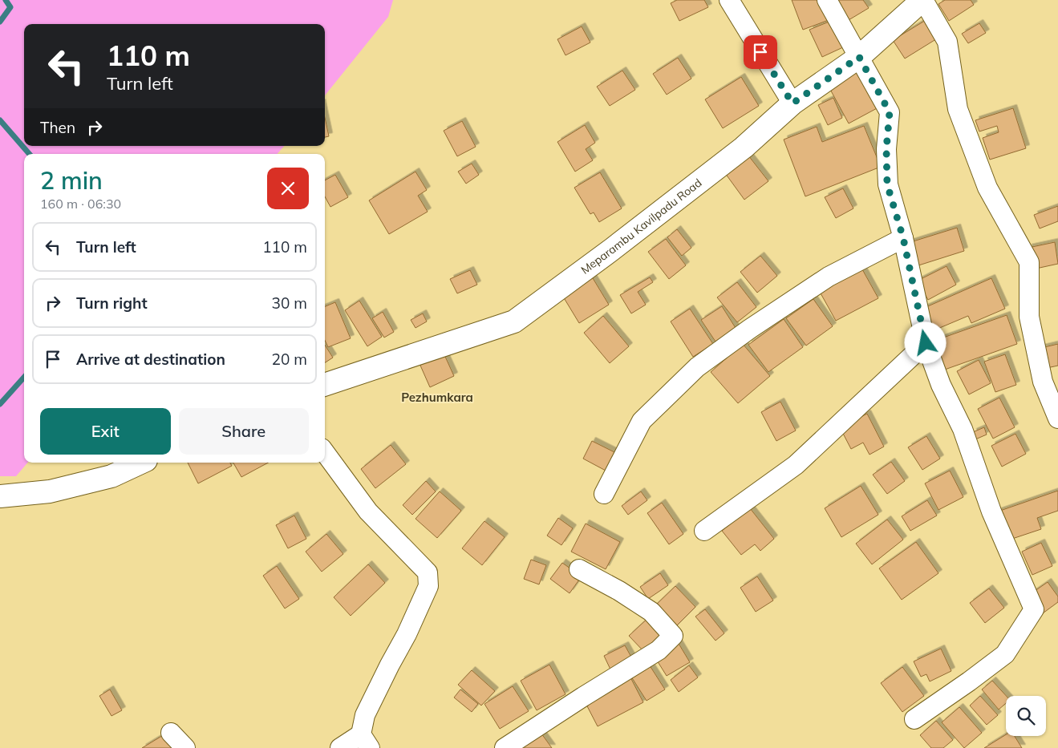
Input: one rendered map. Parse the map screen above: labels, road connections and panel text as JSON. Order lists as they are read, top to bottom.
{
  "streets": {
    "main road": ["Meparambu Kavilpadu Road"]
  },
  "districts": ["Pezhumkara"],
  "page": {
    "turn": ["110 m", "Turn left"],
    "then": "Then",
    "heading": ["2 min", "160 m · 06:30"],
    "list": [
      {
        "name": "Turn left",
        "value": "110 m"
      },
      {
        "name": "Turn right",
        "value": "30 m"
      },
      {
        "name": "Arrive at destination",
        "value": "20 m"
      }
    ],
    "buttons": ["Exit", "Share"]
  }
}
